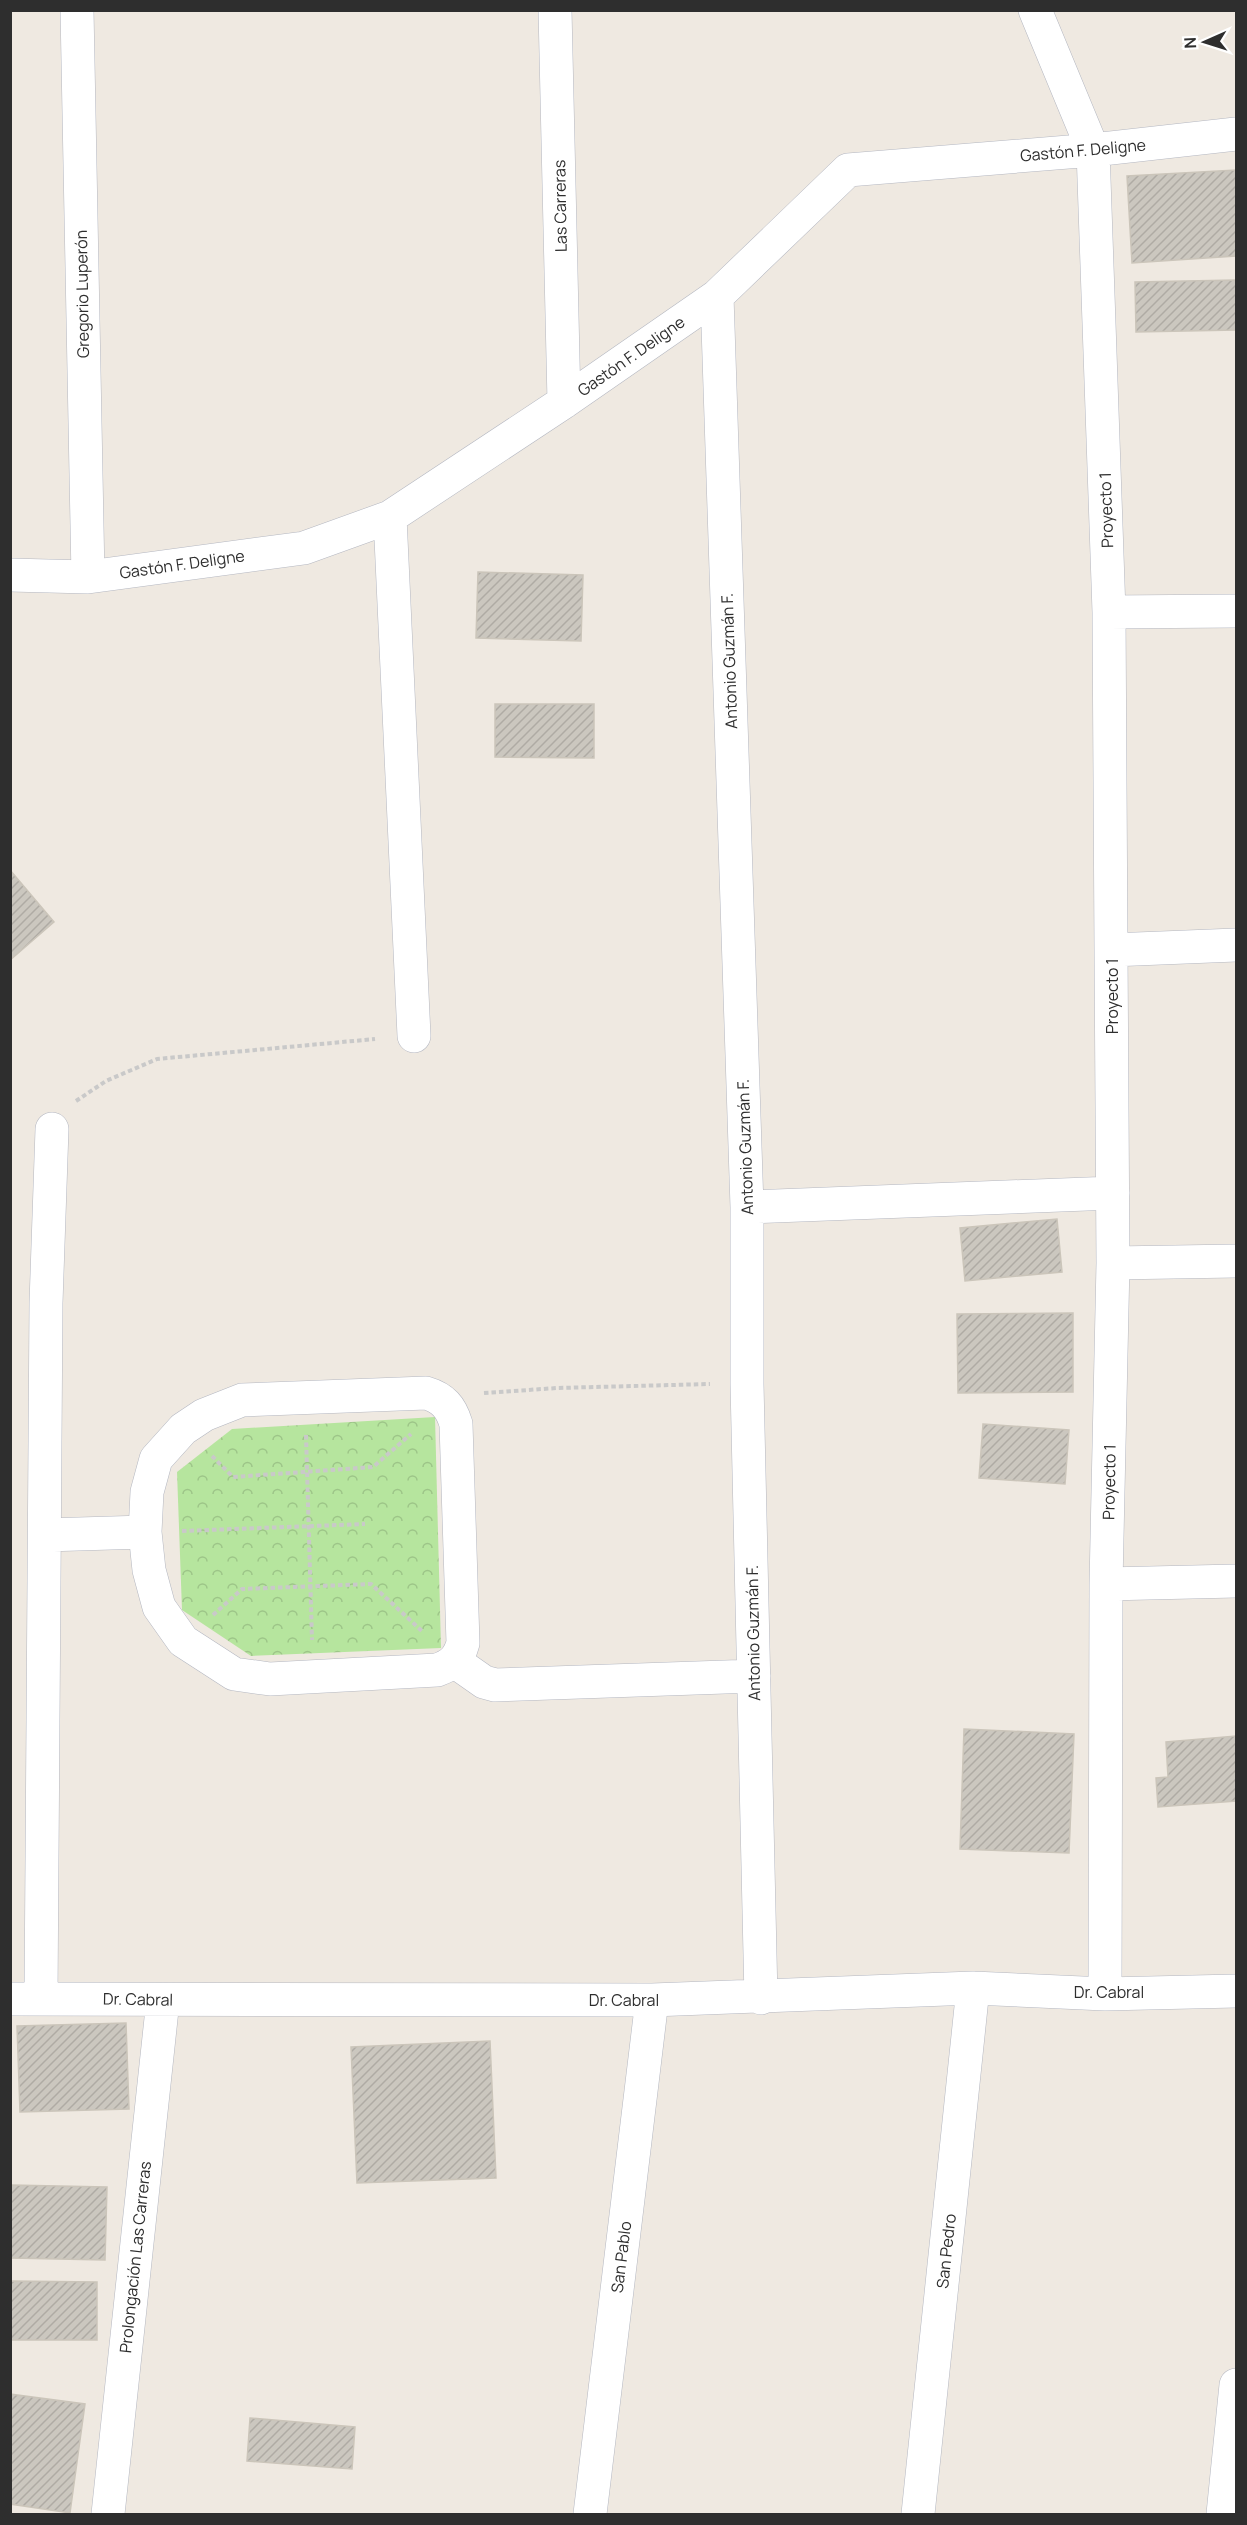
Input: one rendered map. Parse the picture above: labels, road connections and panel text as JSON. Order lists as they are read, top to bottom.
{
  "streets": {
    "street": [
      "Gastón F. Deligne",
      "Las Carreras",
      "Gregorio Luperón",
      "Proyecto 1",
      "Antonio Guzmán F.",
      "Dr. Cabral",
      "San Pedro",
      "Prolongación Las Carreras",
      "San Pablo"
    ]
  },
  "crossings": [
    ["Gastón F. Deligne", "Las Carreras"],
    ["Gastón F. Deligne", "Gregorio Luperón"],
    ["Gastón F. Deligne", "Proyecto 1"],
    ["Gastón F. Deligne", "Antonio Guzmán F."],
    ["Proyecto 1", "Dr. Cabral"],
    ["Antonio Guzmán F.", "Dr. Cabral"],
    ["Dr. Cabral", "San Pedro"],
    ["Dr. Cabral", "Prolongación Las Carreras"],
    ["Dr. Cabral", "San Pablo"]
  ],
  "north": "left"
}
